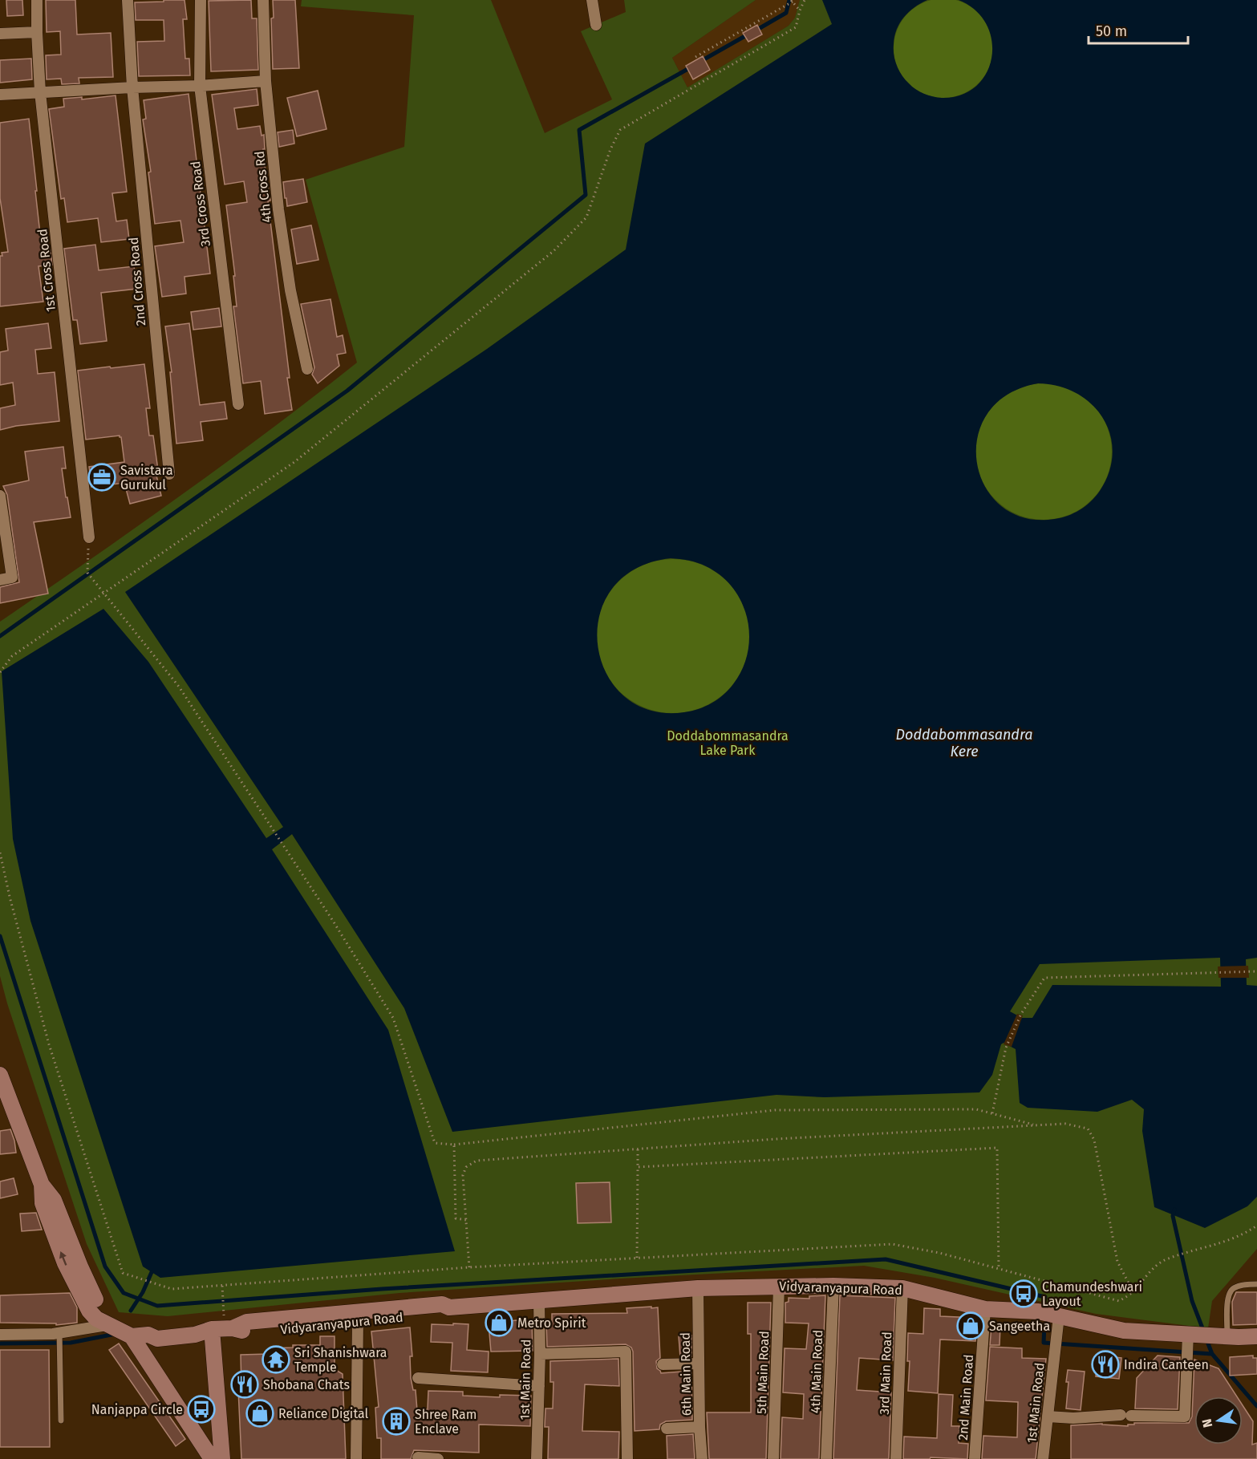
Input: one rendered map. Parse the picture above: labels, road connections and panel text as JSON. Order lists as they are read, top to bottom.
{
  "streets": {
    "main road": ["Vidyaranyapura Road"],
    "street": [
      "4th Cross Rd",
      "3rd Cross Road",
      "1st Cross Road",
      "2nd Cross Road",
      "4th Main Road",
      "5th Main Road",
      "3rd Main Road",
      "6th Main Road",
      "1st Main Road",
      "2nd Main Road"
    ]
  },
  "crossings": [
    ["Vidyaranyapura Road", "4th Main Road"],
    ["Vidyaranyapura Road", "5th Main Road"],
    ["Vidyaranyapura Road", "3rd Main Road"],
    ["Vidyaranyapura Road", "6th Main Road"],
    ["Vidyaranyapura Road", "1st Main Road"],
    ["Vidyaranyapura Road", "2nd Main Road"]
  ],
  "water": ["Doddabommasandra Kere"],
  "parks": ["Doddabommasandra Lake Park"],
  "places": {
    "office": ["Savistara Gurukul"],
    "bus stop": ["Chamundeshwari Layout", "Nanjappa Circle"],
    "shop": ["Metro Spirit", "Sangeetha", "Reliance Digital"],
    "temple": ["Sri Shanishwara Temple"],
    "restaurant": ["Indira Canteen", "Shobana Chats"],
    "building": ["Shree Ram Enclave"]
  },
  "scale_bar": "50 m",
  "north": "left"
}
